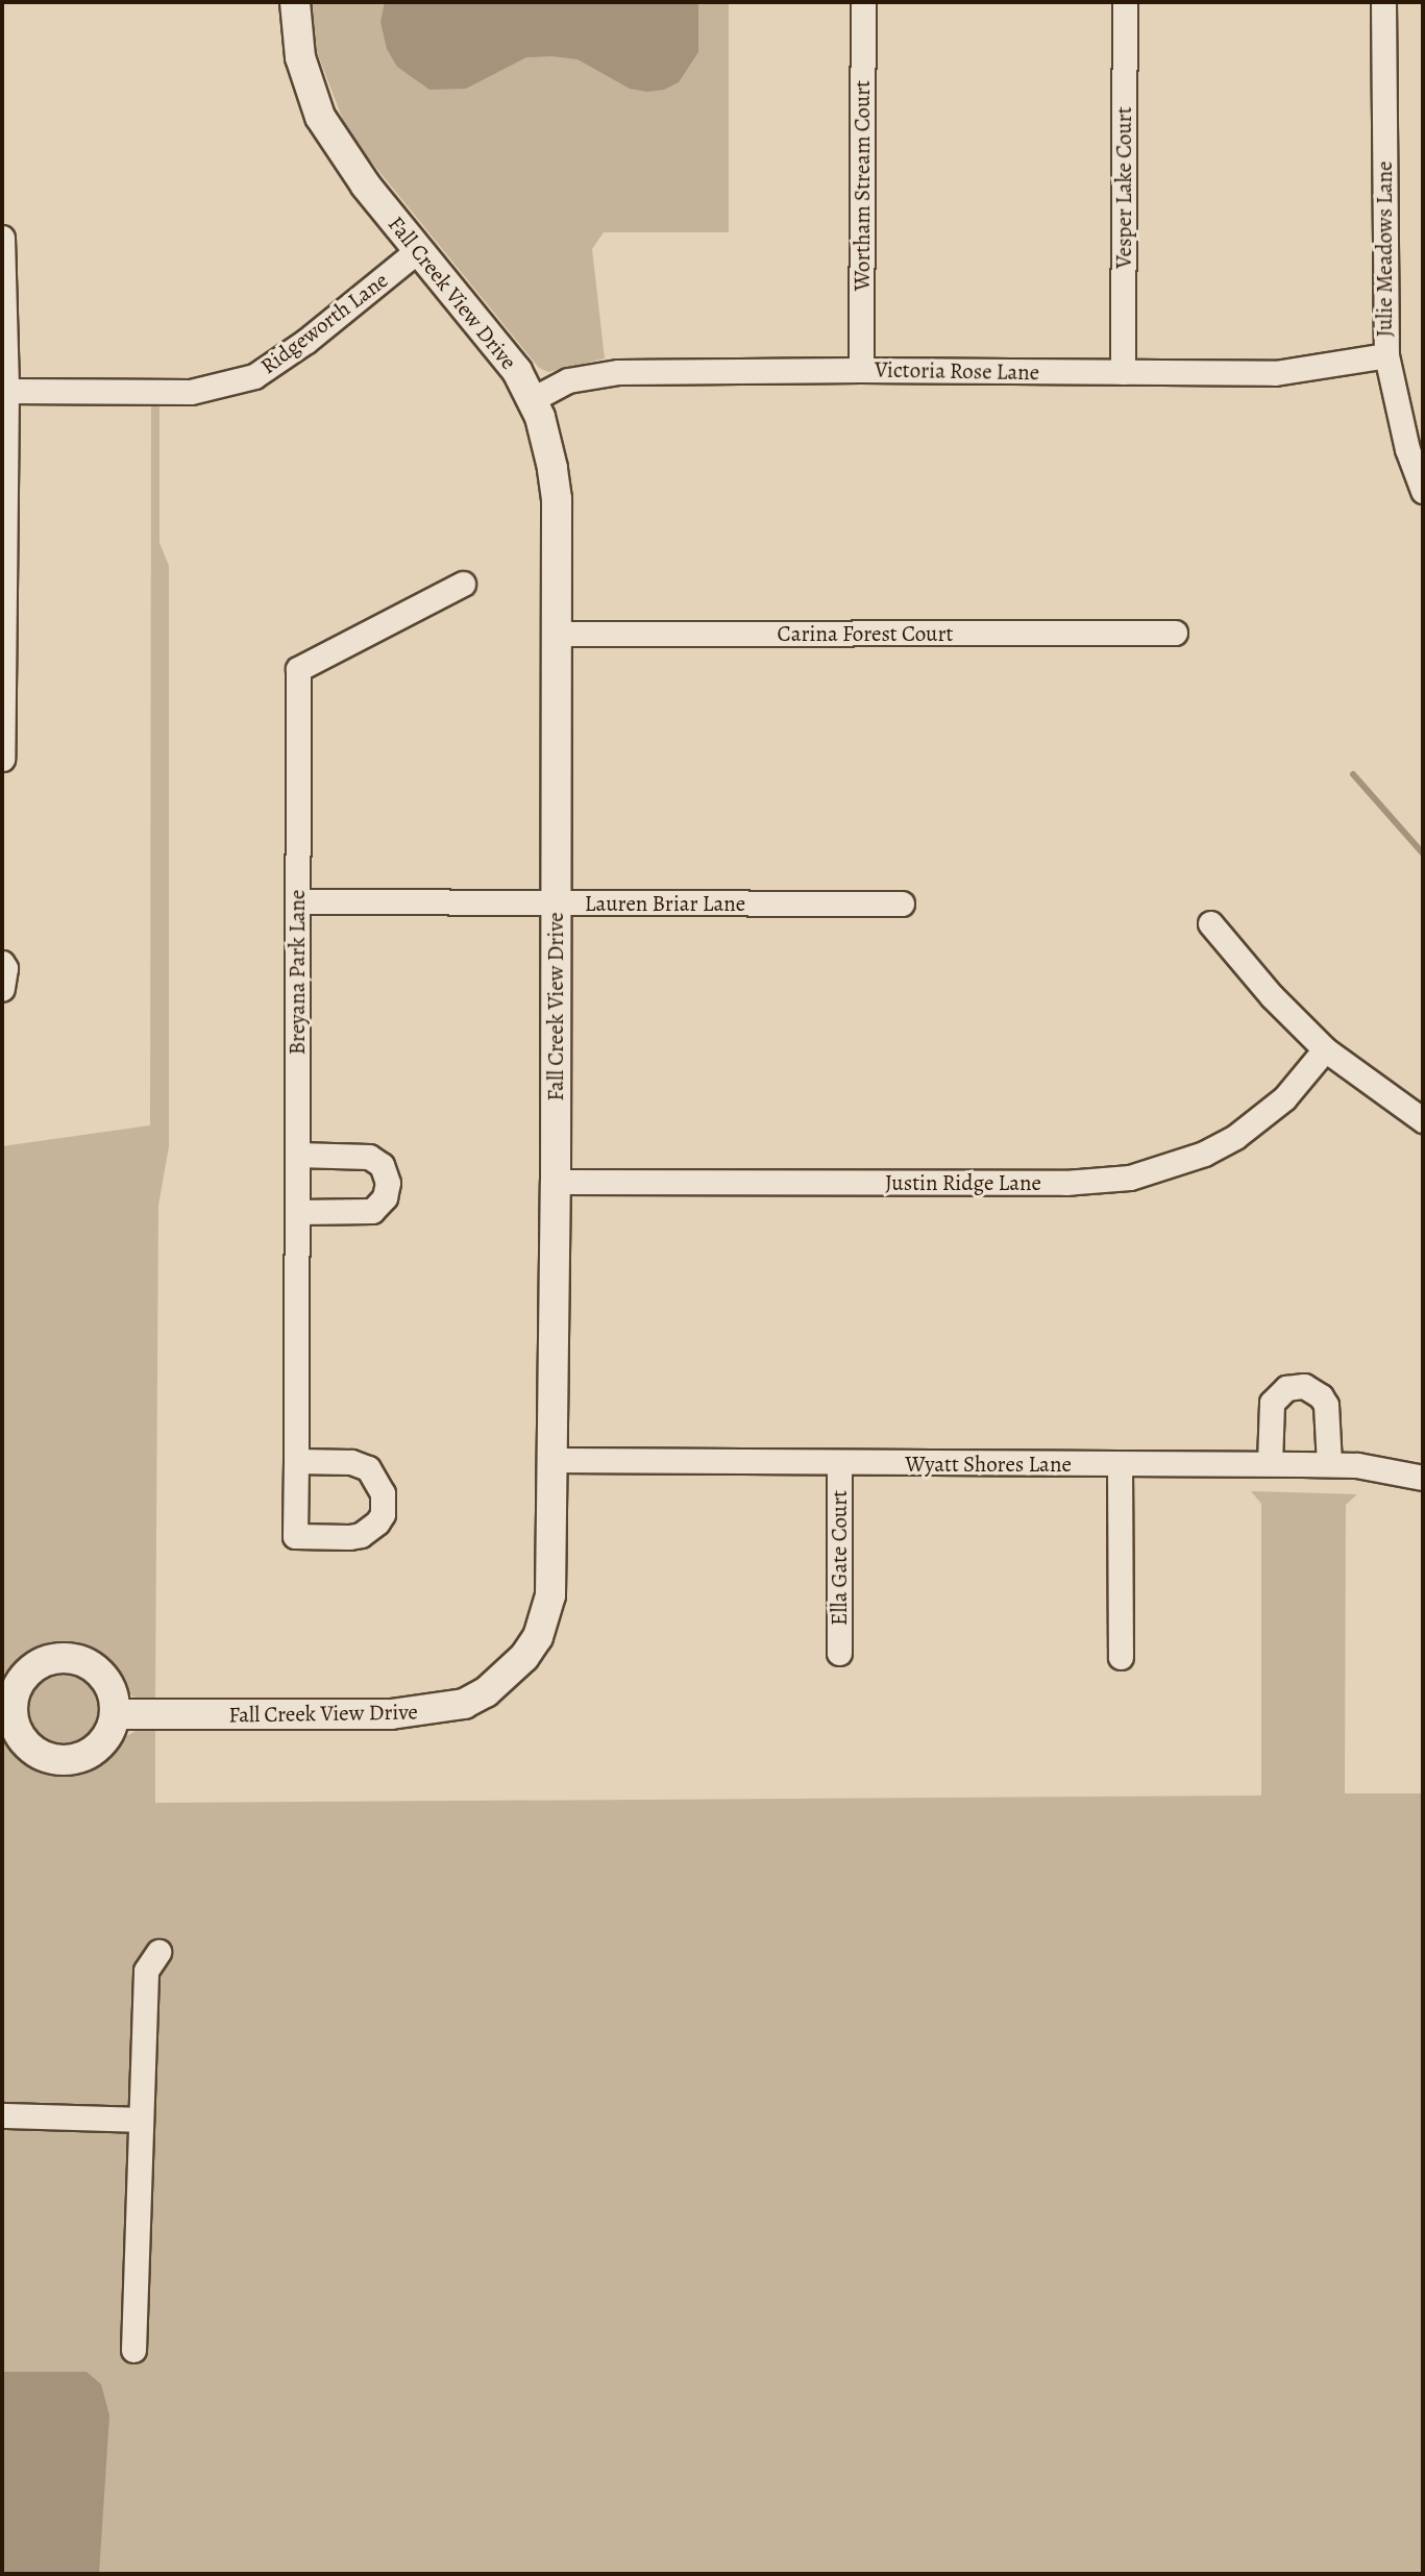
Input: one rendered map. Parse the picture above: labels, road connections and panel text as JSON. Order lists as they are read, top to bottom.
{
  "streets": {
    "street": [
      "Wortham Stream Court",
      "Vesper Lake Court",
      "Julie Meadows Lane",
      "Fall Creek View Drive",
      "Ridgeworth Lane",
      "Victoria Rose Lane",
      "Carina Forest Court",
      "Lauren Briar Lane",
      "Breyana Park Lane",
      "Justin Ridge Lane",
      "Wyatt Shores Lane",
      "Ella Gate Court"
    ]
  },
  "crossings": [
    ["Wortham Stream Court", "Victoria Rose Lane"],
    ["Vesper Lake Court", "Victoria Rose Lane"],
    ["Julie Meadows Lane", "Victoria Rose Lane"],
    ["Fall Creek View Drive", "Ridgeworth Lane"],
    ["Fall Creek View Drive", "Victoria Rose Lane"],
    ["Fall Creek View Drive", "Carina Forest Court"],
    ["Fall Creek View Drive", "Lauren Briar Lane"],
    ["Fall Creek View Drive", "Justin Ridge Lane"],
    ["Fall Creek View Drive", "Wyatt Shores Lane"],
    ["Lauren Briar Lane", "Breyana Park Lane"],
    ["Wyatt Shores Lane", "Ella Gate Court"]
  ]
}
